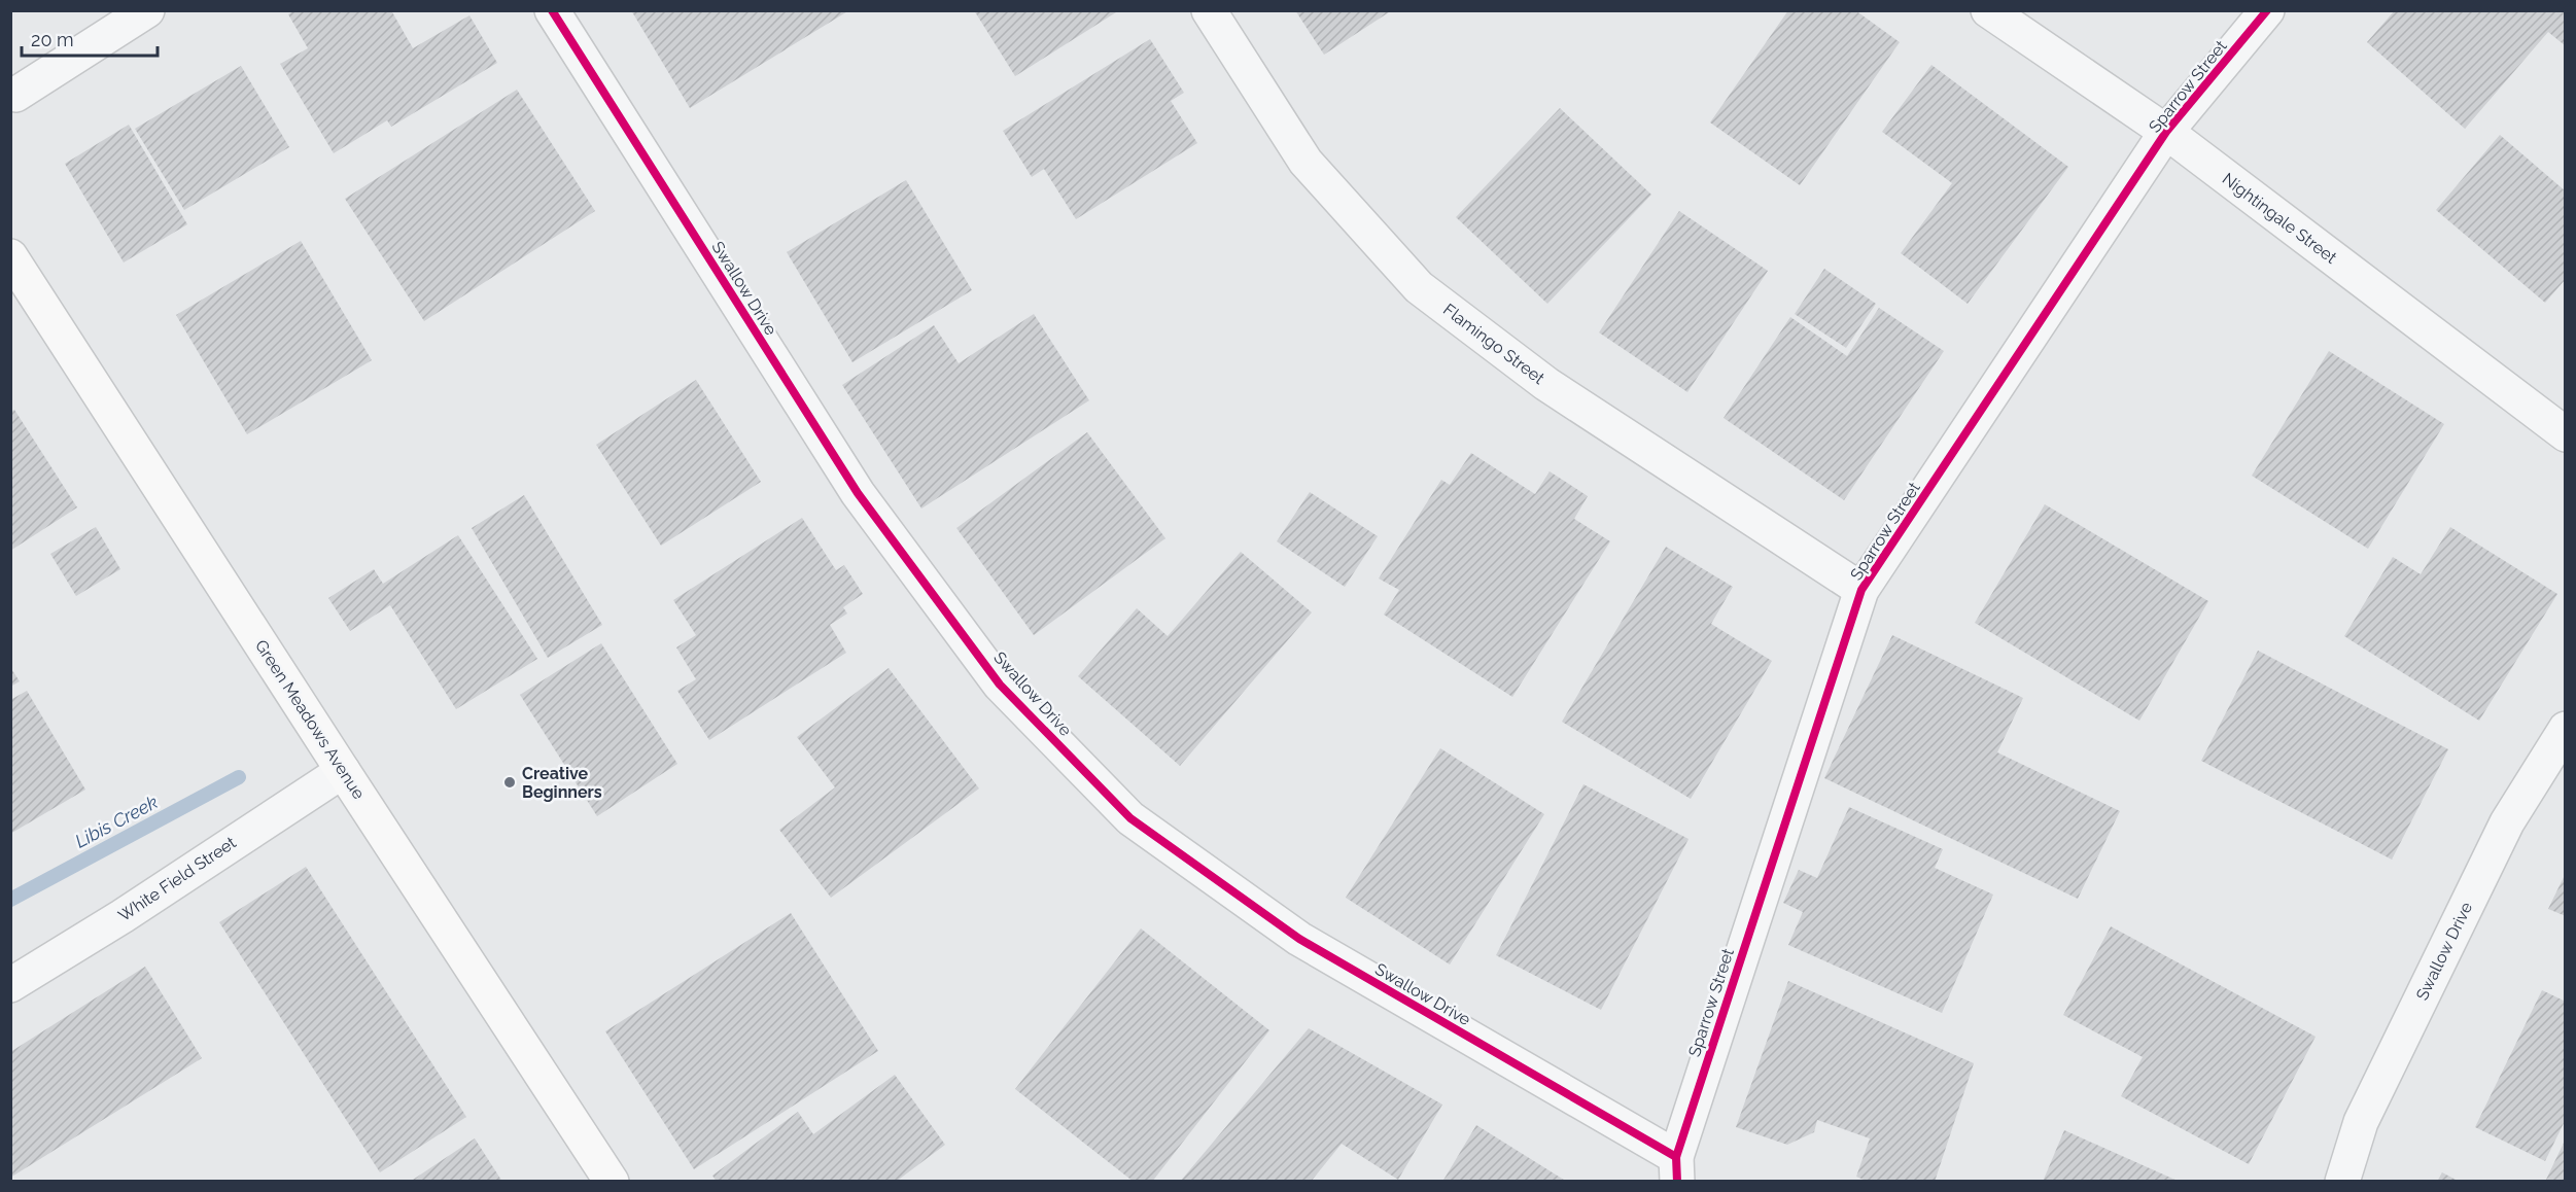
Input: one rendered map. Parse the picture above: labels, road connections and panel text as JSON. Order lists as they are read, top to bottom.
{
  "streets": {
    "street": [
      "Sparrow Street",
      "Nightingale Street",
      "Swallow Drive",
      "Flamingo Street",
      "Green Meadows Avenue",
      "White Field Street"
    ]
  },
  "crossings": [
    ["Sparrow Street", "Nightingale Street"],
    ["Sparrow Street", "Swallow Drive"],
    ["Sparrow Street", "Flamingo Street"],
    ["Green Meadows Avenue", "White Field Street"]
  ],
  "water": ["Libis Creek"],
  "places": ["Creative Beginners"],
  "scale_bar": "20 m"
}
